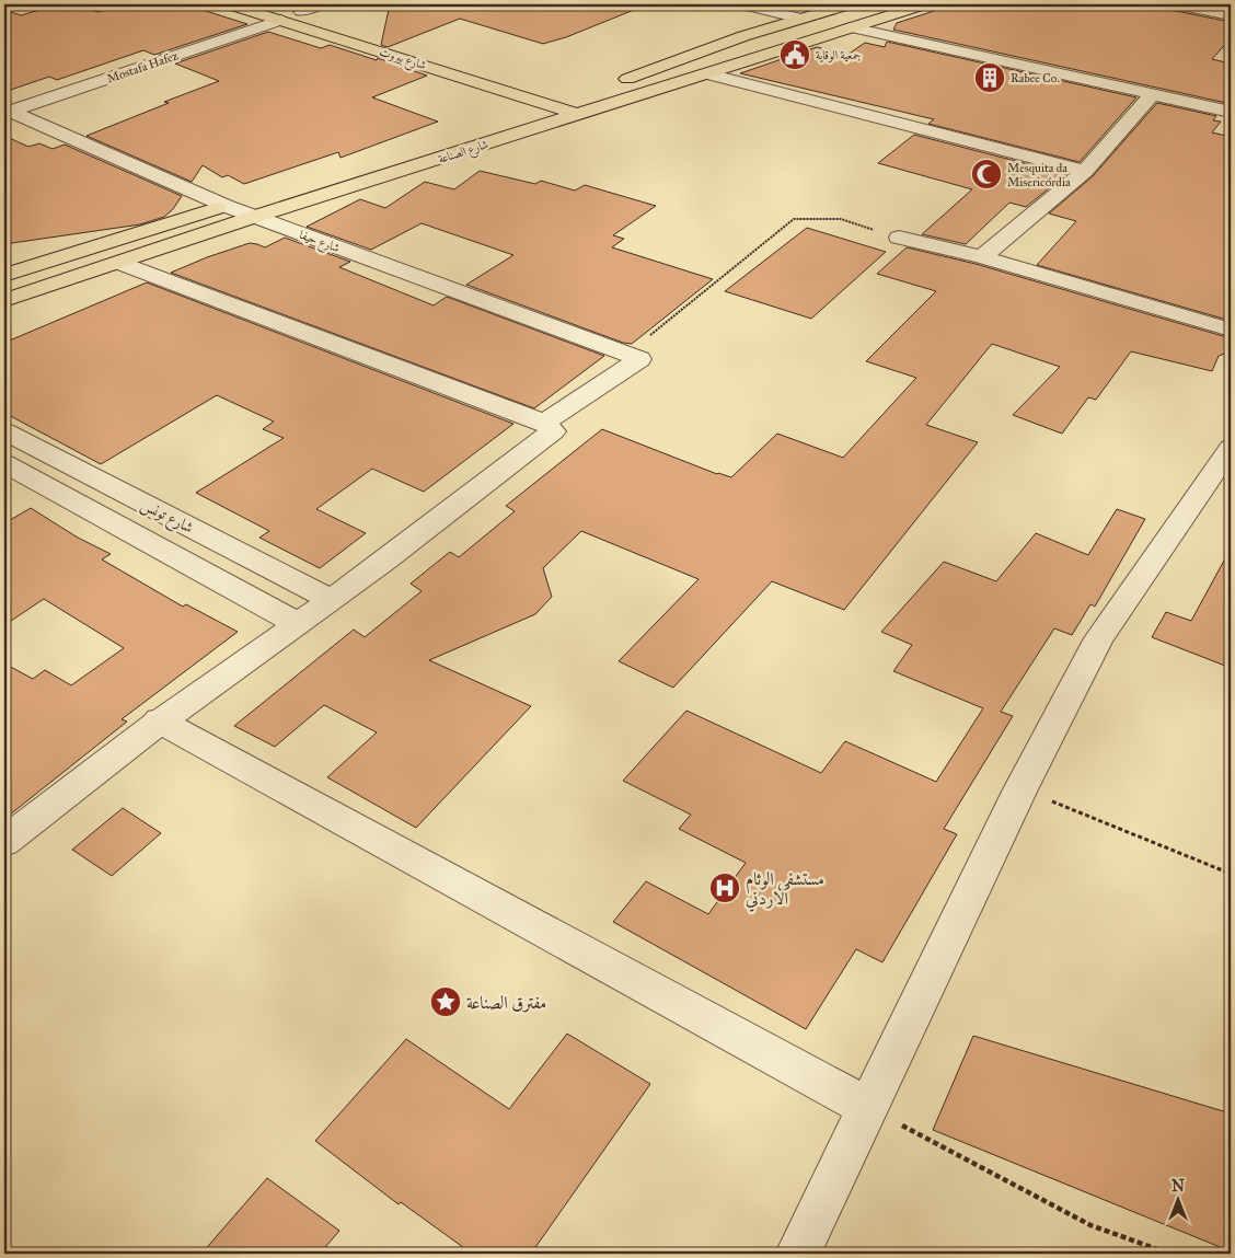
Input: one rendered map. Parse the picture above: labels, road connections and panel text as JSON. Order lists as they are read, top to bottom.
{
  "streets": {
    "main road": ["شارع بيروت", "شارع الصناعة"],
    "street": ["Mostafa Hafez", "شارع حيفا", "شارع تونس"]
  },
  "crossings": [
    ["شارع بيروت", "Mostafa Hafez"],
    ["شارع بيروت", "شارع الصناعة"],
    ["Mostafa Hafez", "شارع حيفا"],
    ["شارع الصناعة", "شارع حيفا"]
  ],
  "places": {
    "public building": ["جمعية الوقاية"],
    "building": ["Rabee Co."],
    "mosque": ["Mesquita da Misericórdia"],
    "hospital": ["مستشفى الوئام الاردني"],
    "place": ["مفترق الصناعة"]
  },
  "north": "top"
}
